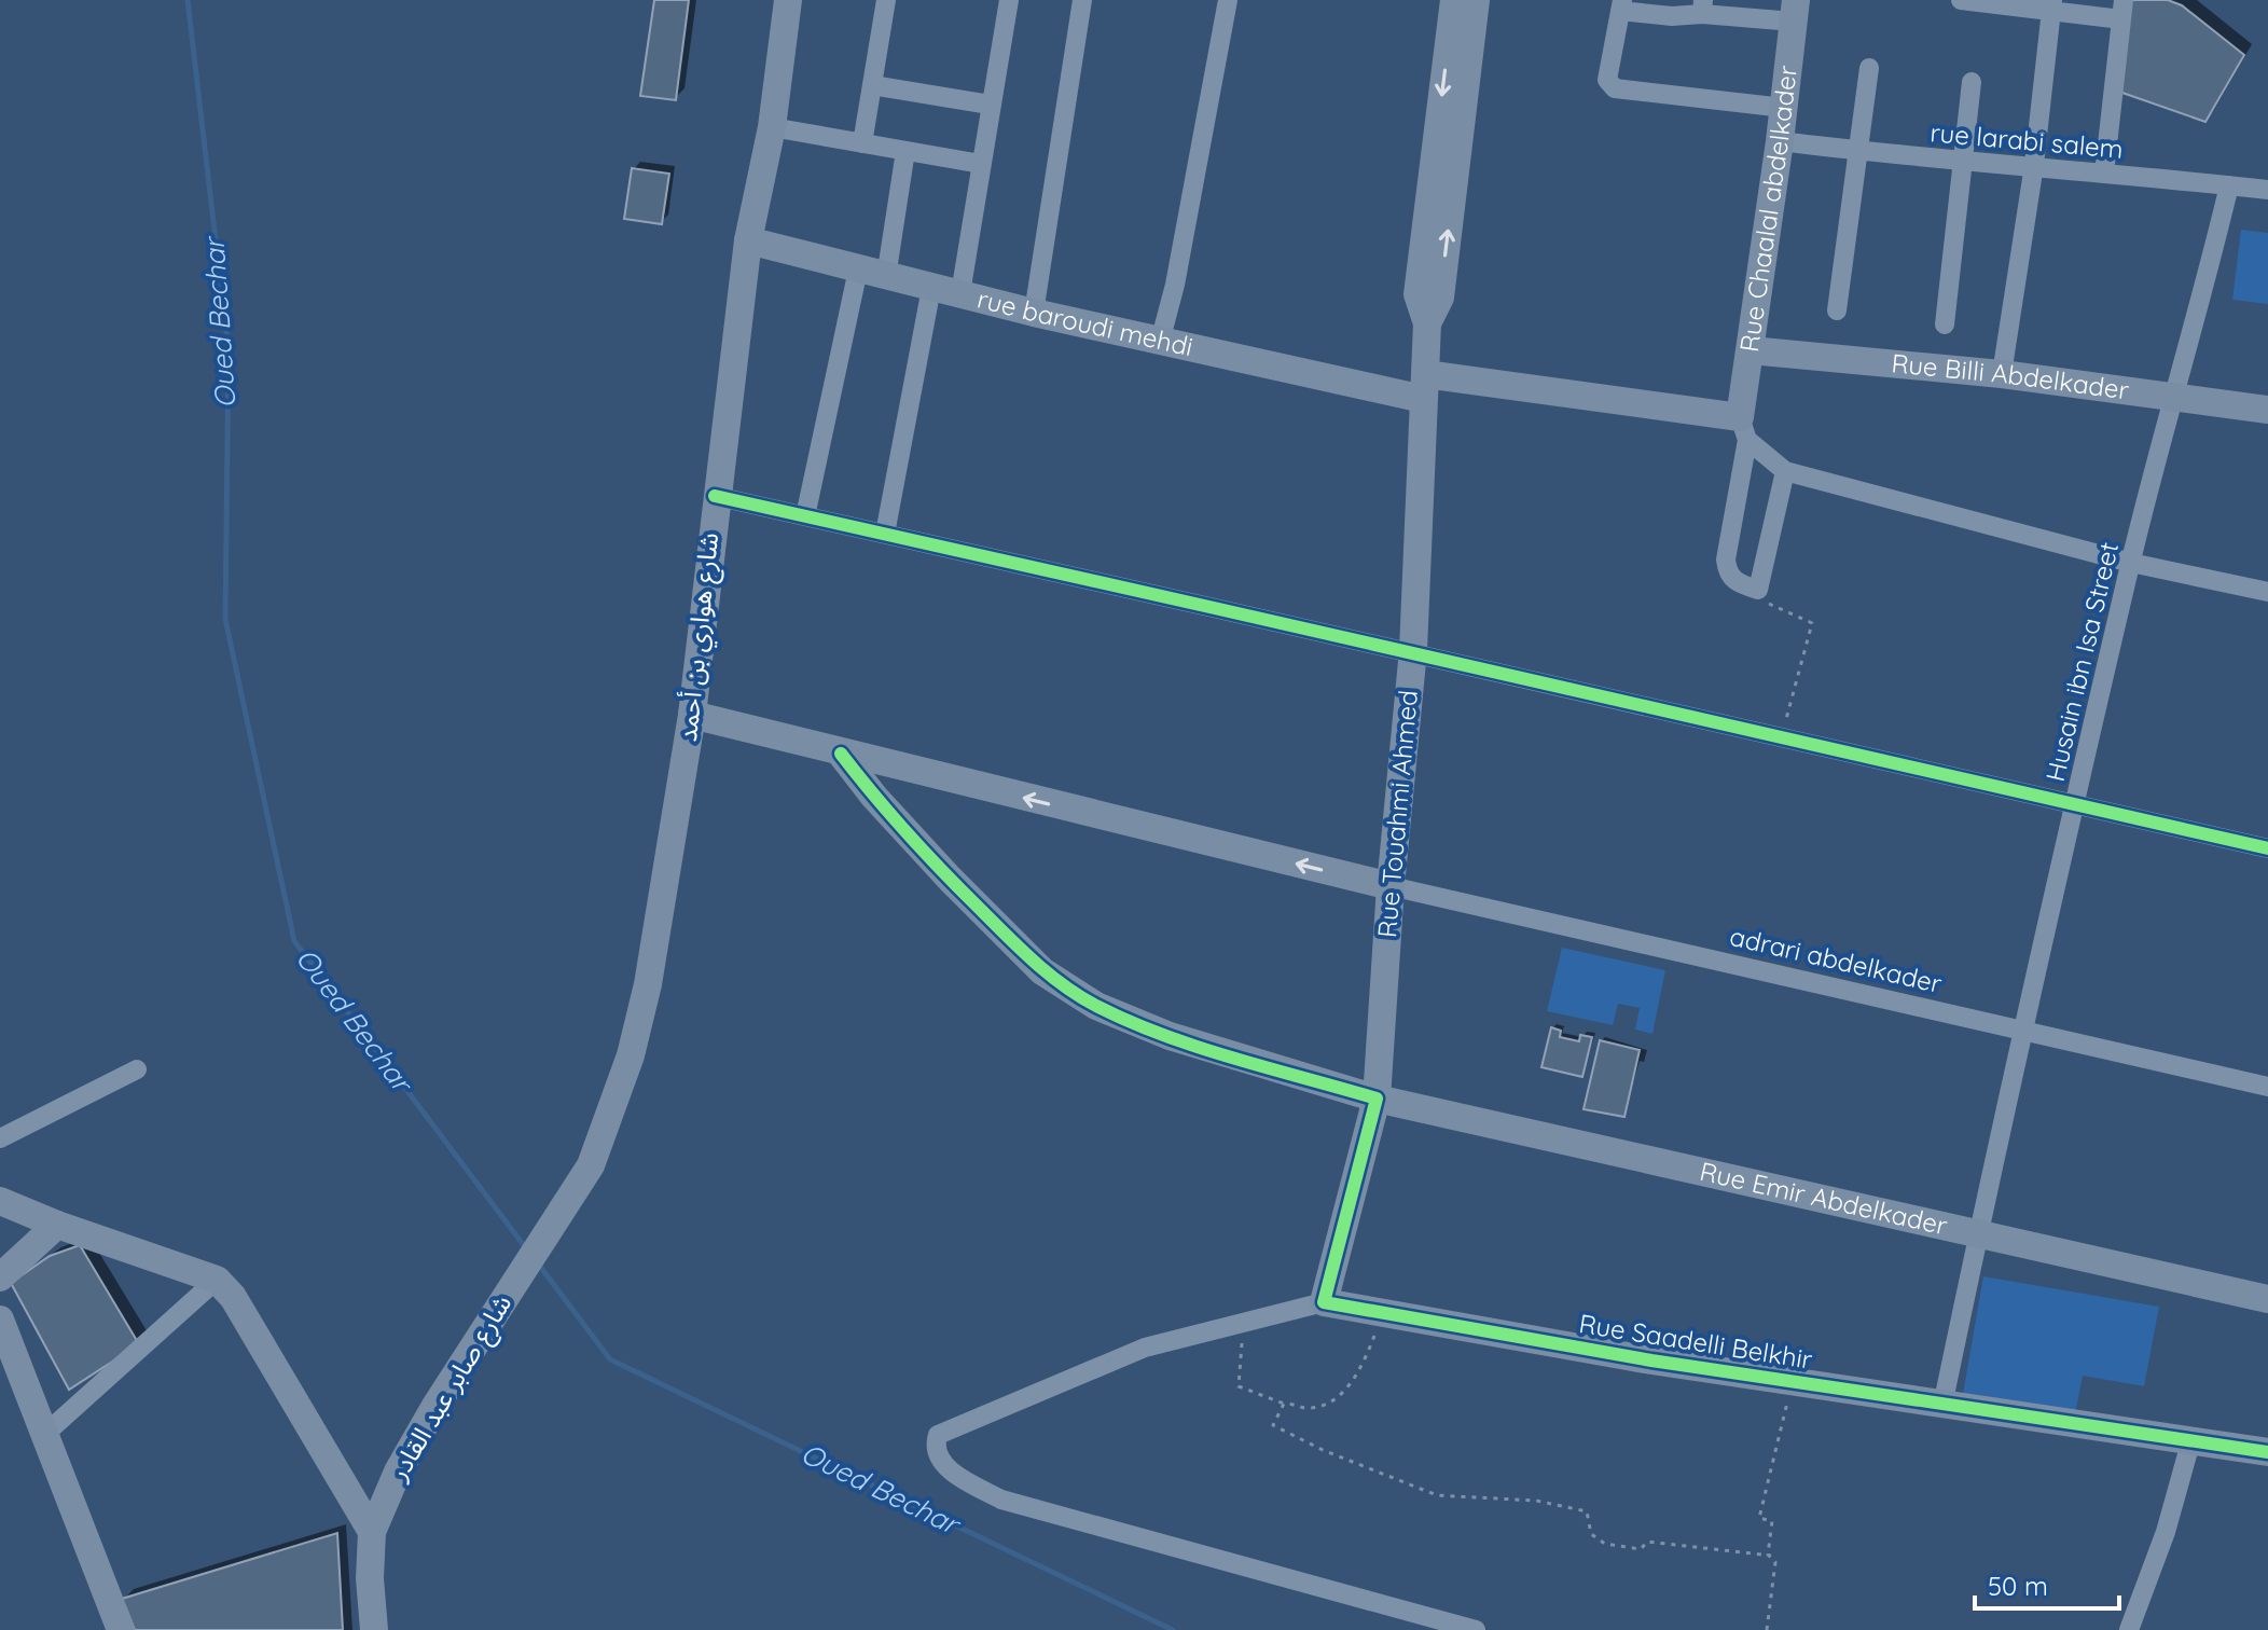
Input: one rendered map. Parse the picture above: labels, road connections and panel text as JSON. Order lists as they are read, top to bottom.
{
  "streets": {
    "street": [
      "rue larabi salem",
      "Rue Chaalal abdelkader",
      "rue baroudi mehdi",
      "Rue Billi Abdelkader",
      "شارع هواري بن أحمد",
      "Husain ibn Isa Street",
      "Rue Touahmi Ahmed",
      "adrari abdelkader",
      "Rue Emir Abdelkader",
      "Rue Saadelli Belkhir",
      "شارع صابر عبد القادر"
    ]
  },
  "crossings": [
    ["rue larabi salem", "Rue Chaalal abdelkader"],
    ["rue larabi salem", "Husain ibn Isa Street"],
    ["Rue Chaalal abdelkader", "rue baroudi mehdi"],
    ["Rue Chaalal abdelkader", "Rue Billi Abdelkader"],
    ["rue baroudi mehdi", "شارع هواري بن أحمد"],
    ["rue baroudi mehdi", "Rue Touahmi Ahmed"],
    ["Rue Billi Abdelkader", "Husain ibn Isa Street"],
    ["شارع هواري بن أحمد", "شارع صابر عبد القادر"],
    ["Husain ibn Isa Street", "adrari abdelkader"],
    ["Husain ibn Isa Street", "Rue Emir Abdelkader"],
    ["Husain ibn Isa Street", "Rue Saadelli Belkhir"],
    ["Rue Touahmi Ahmed", "adrari abdelkader"],
    ["Rue Touahmi Ahmed", "Rue Emir Abdelkader"]
  ],
  "water": ["Oued Bechar"],
  "scale_bar": "50 m"
}
